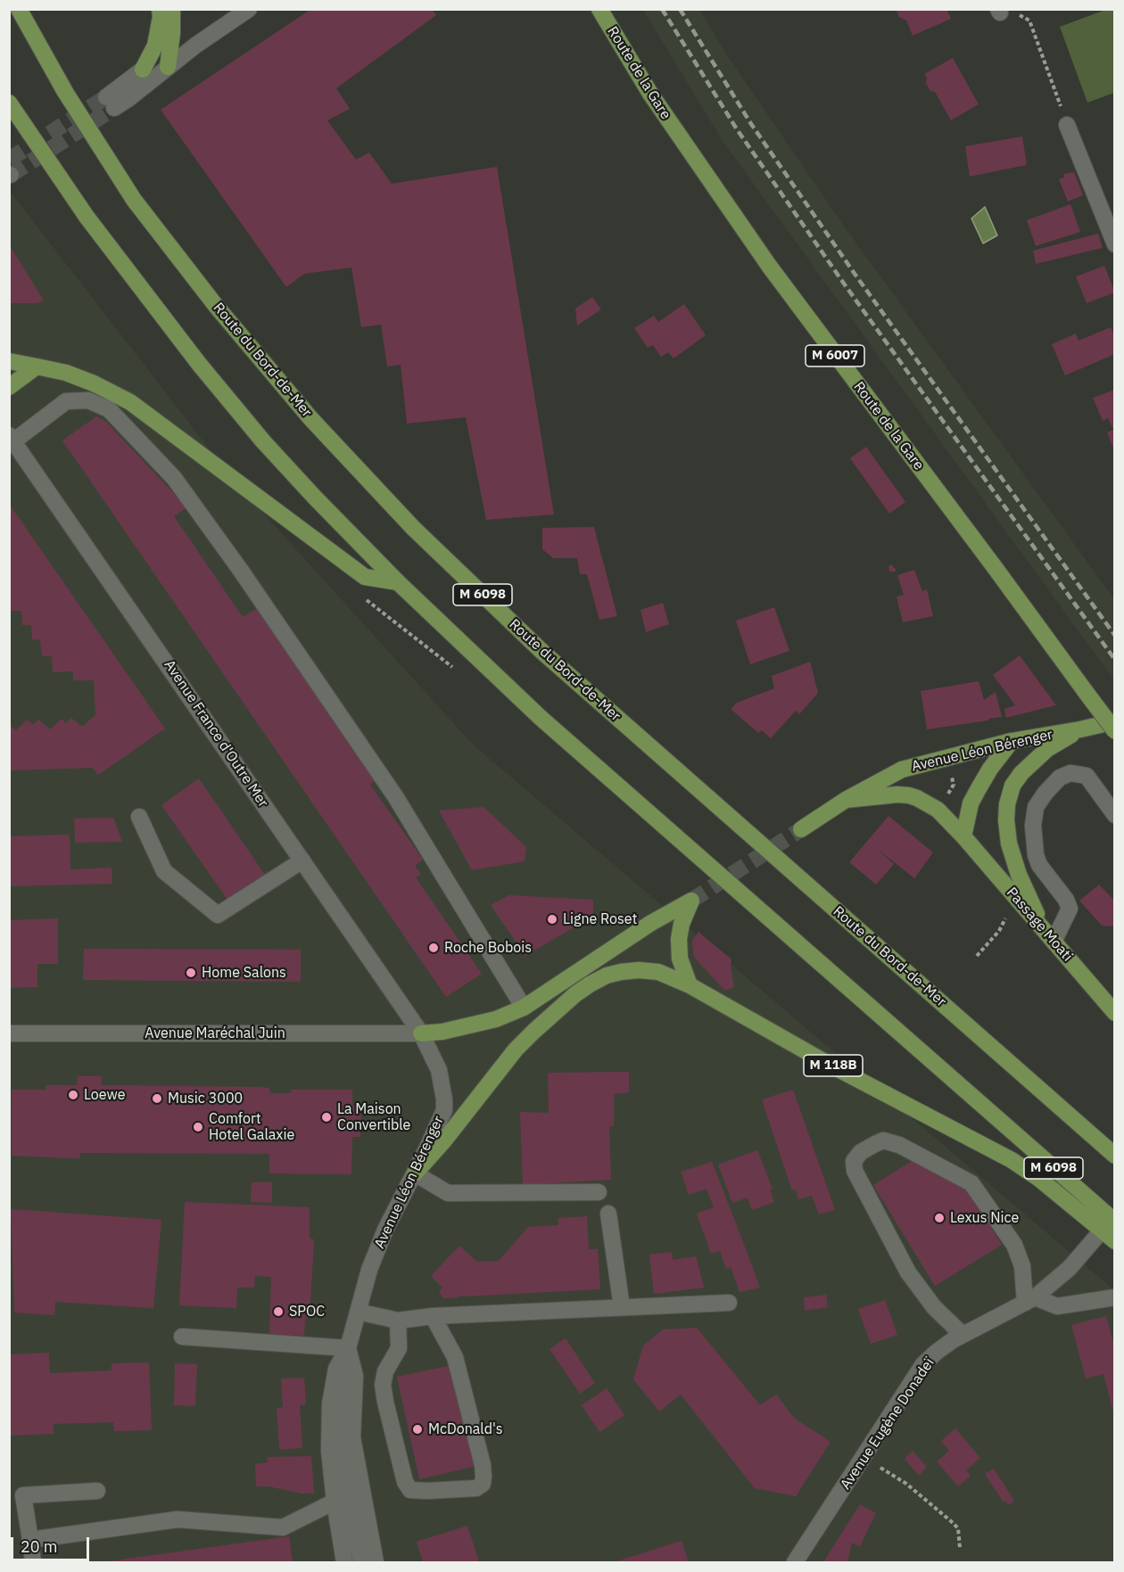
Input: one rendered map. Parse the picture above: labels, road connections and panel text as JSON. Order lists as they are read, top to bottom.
{
  "streets": {
    "main road": [
      "Route de la Gare",
      "M 6007",
      "Route du Bord-de-Mer",
      "M 6098",
      "Avenue Léon Bérenger",
      "Passage Moati",
      "M 118B"
    ],
    "street": ["Avenue France d'Outre Mer", "Avenue Maréchal Juin", "Avenue Eugène Donadeï"]
  },
  "crossings": [
    ["M 6098", "M 118B"],
    ["M 6098", "Avenue Eugène Donadeï"],
    ["Avenue France d'Outre Mer", "Avenue Léon Bérenger"],
    ["Avenue France d'Outre Mer", "Avenue Maréchal Juin"],
    ["Avenue Léon Bérenger", "Passage Moati"],
    ["Avenue Léon Bérenger", "Avenue Maréchal Juin"],
    ["Avenue Léon Bérenger", "M 118B"],
    ["M 118B", "Avenue Eugène Donadeï"]
  ],
  "places": [
    "Ligne Roset",
    "Roche Bobois",
    "Home Salons",
    "Loewe",
    "Music 3000",
    "La Maison Convertible",
    "Comfort Hotel Galaxie",
    "Lexus Nice",
    "SPOC",
    "McDonald's"
  ],
  "scale_bar": "20 m"
}
